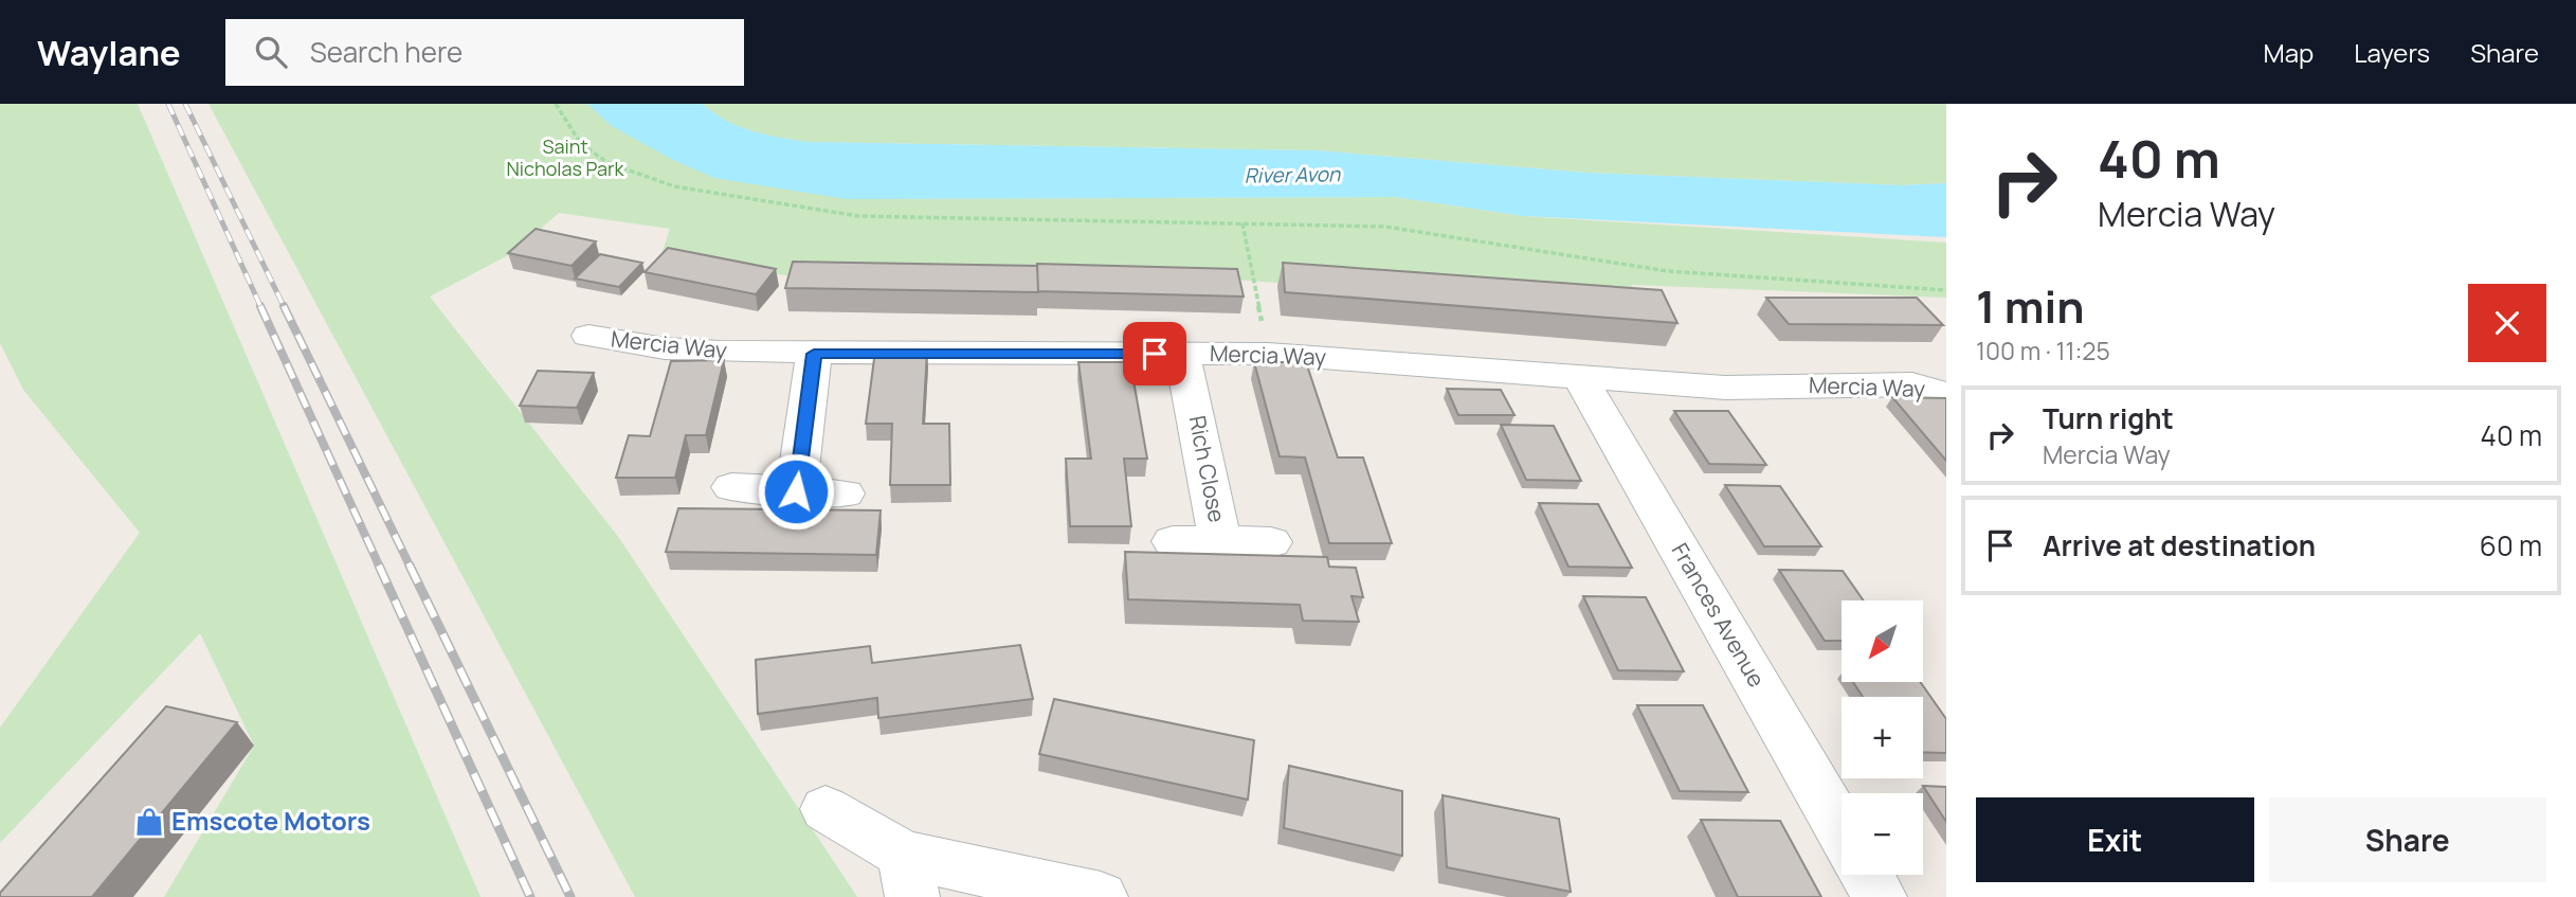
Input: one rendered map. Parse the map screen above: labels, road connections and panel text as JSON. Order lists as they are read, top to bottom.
{
  "streets": {
    "street": ["Mercia Way", "Rich Close", "Frances Avenue"]
  },
  "crossings": [
    ["Mercia Way", "Rich Close"],
    ["Mercia Way", "Frances Avenue"]
  ],
  "water": ["River Avon"],
  "parks": ["Saint Nicholas Park"],
  "places": {
    "shop": ["Emscote Motors"]
  },
  "north": "bottom left",
  "page": {
    "header": "Waylane",
    "search": "Search here",
    "nav": ["Map", "Layers", "Share"],
    "turn": ["40 m", "Mercia Way"],
    "heading": ["1 min", "100 m · 11:25"],
    "list": [
      {
        "name": "Turn right",
        "note": "Mercia Way",
        "value": "40 m"
      },
      {
        "name": "Arrive at destination",
        "value": "60 m"
      }
    ],
    "map_buttons": ["+", "−"],
    "buttons": ["Exit", "Share"]
  }
}
